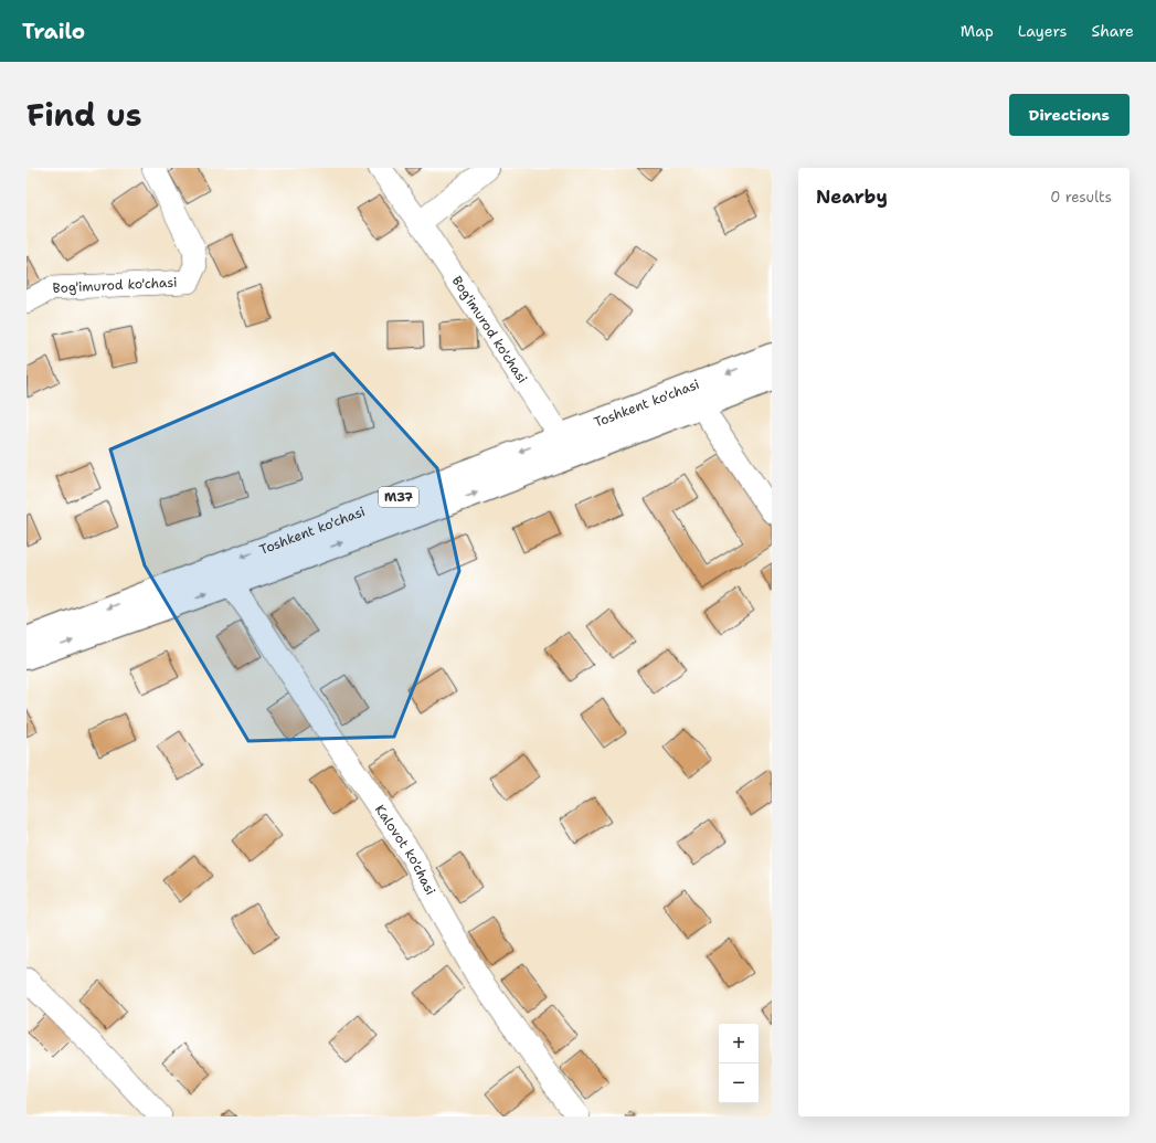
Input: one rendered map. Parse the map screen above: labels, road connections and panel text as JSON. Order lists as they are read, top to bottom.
{
  "streets": {
    "highway": ["Toshkent ko'chasi", "M37"],
    "street": ["Bog'imurod ko'chasi", "Kalovot ko'chasi"]
  },
  "crossings": [
    ["Bog'imurod ko'chasi", "Toshkent ko'chasi"],
    ["Toshkent ko'chasi", "Kalovot ko'chasi"]
  ],
  "page": {
    "header": "Trailo",
    "nav": ["Map", "Layers", "Share"],
    "title": "Find us",
    "buttons": "Directions",
    "heading": ["Nearby", "0 results"],
    "map_buttons": ["+", "−"]
  }
}
